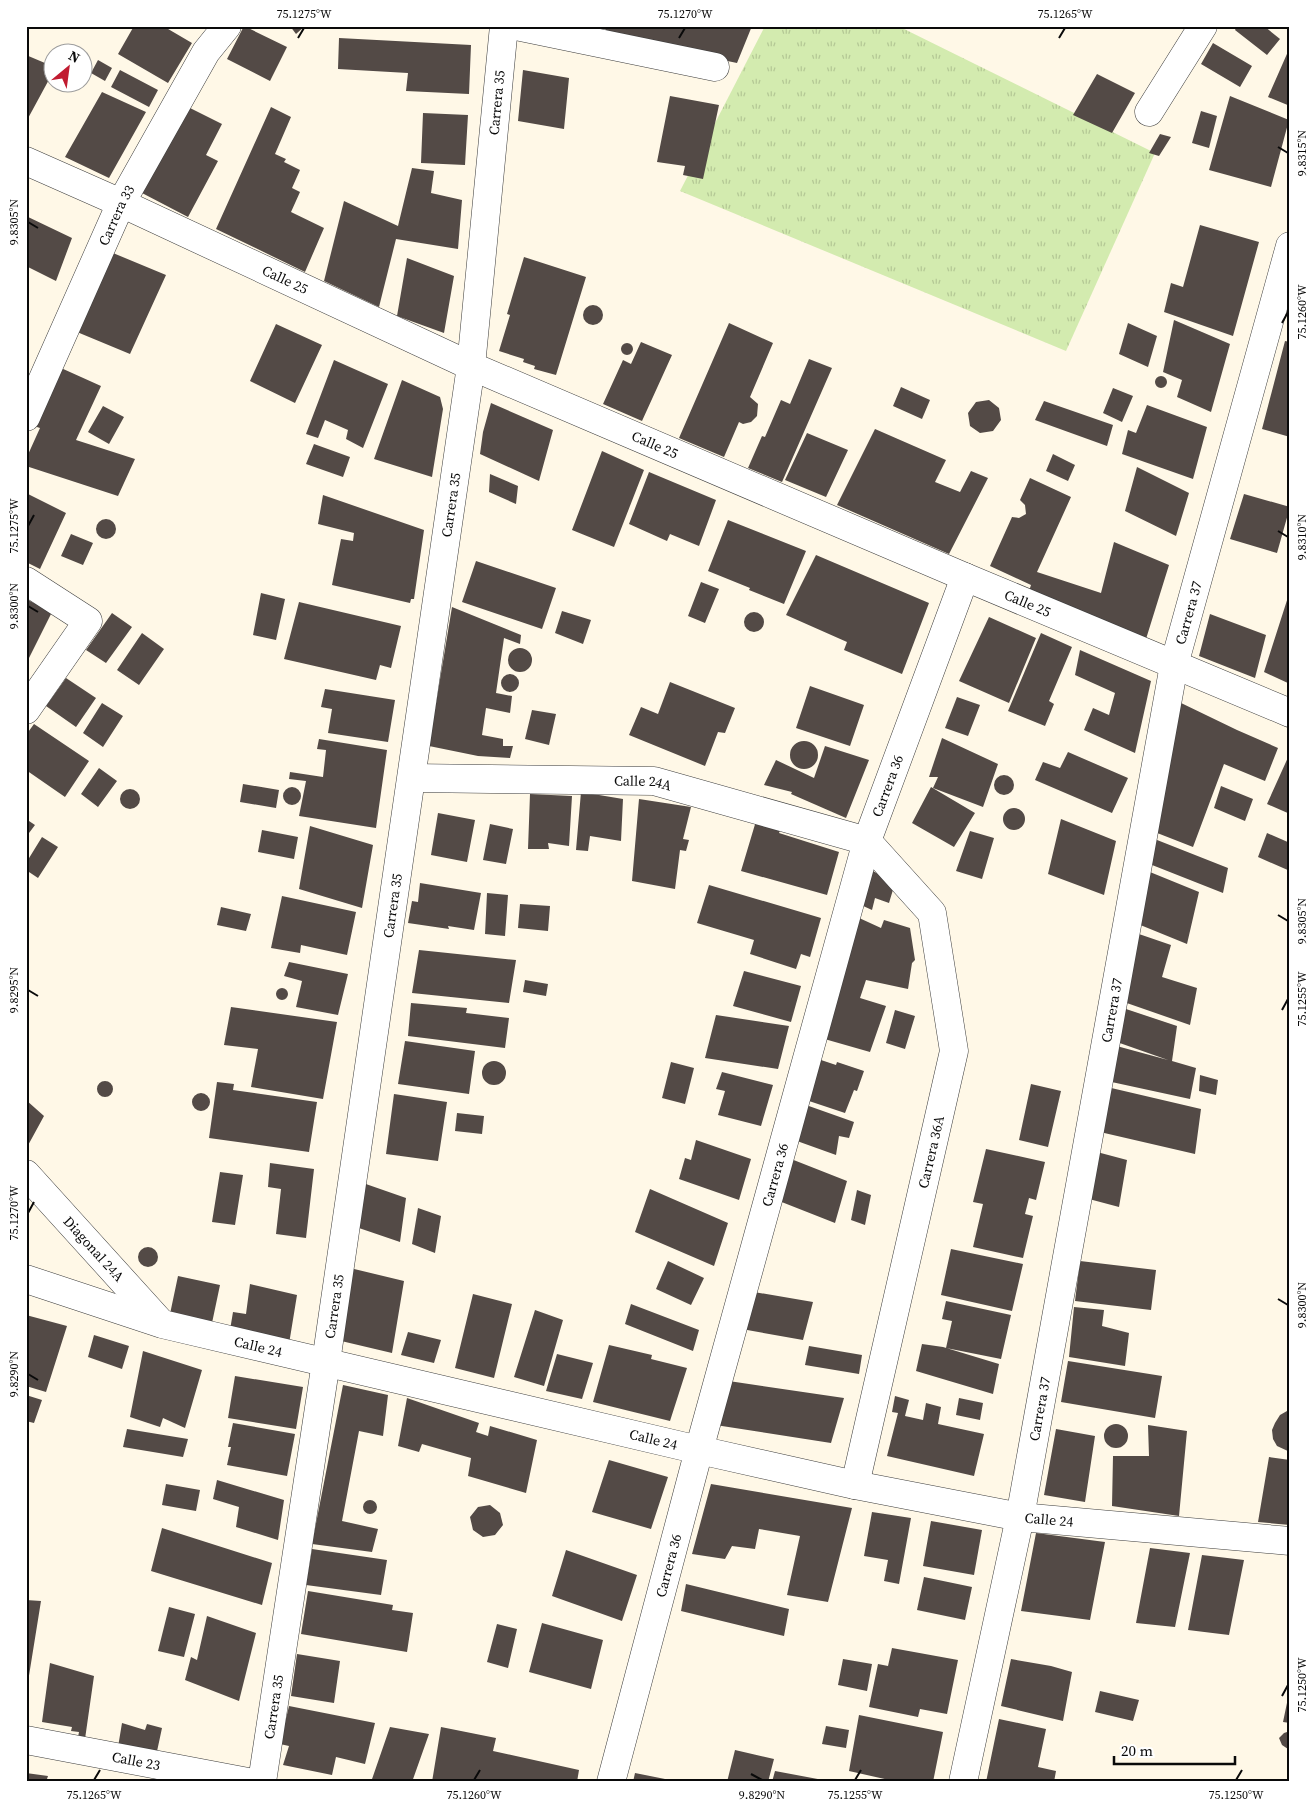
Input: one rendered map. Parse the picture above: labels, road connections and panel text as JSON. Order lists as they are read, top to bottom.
{
  "streets": {
    "street": [
      "Carrera 35",
      "Carrera 33",
      "Calle 25",
      "Carrera 37",
      "Calle 24A",
      "Carrera 36",
      "Carrera 36A",
      "Diagonal 24A",
      "Calle 24",
      "Calle 23"
    ]
  },
  "crossings": [
    ["Carrera 35", "Calle 25"],
    ["Carrera 35", "Calle 24A"],
    ["Carrera 35", "Calle 24"],
    ["Carrera 33", "Calle 25"],
    ["Calle 25", "Carrera 37"],
    ["Calle 25", "Carrera 36"],
    ["Carrera 37", "Calle 24"],
    ["Calle 24A", "Carrera 36"],
    ["Calle 24A", "Carrera 36A"],
    ["Carrera 36", "Carrera 36A"],
    ["Carrera 36", "Calle 24"],
    ["Carrera 36A", "Calle 24"],
    ["Diagonal 24A", "Calle 24"]
  ],
  "scale_bar": "20 m",
  "north": "top right",
  "coordinates": [
    "75.1275°W",
    "75.1270°W",
    "75.1265°W",
    "9.8315°N",
    "9.8305°N",
    "75.1260°W",
    "9.8310°N",
    "9.8300°N",
    "9.8295°N",
    "75.1255°W",
    "9.8290°N",
    "75.1250°W"
  ]
}
